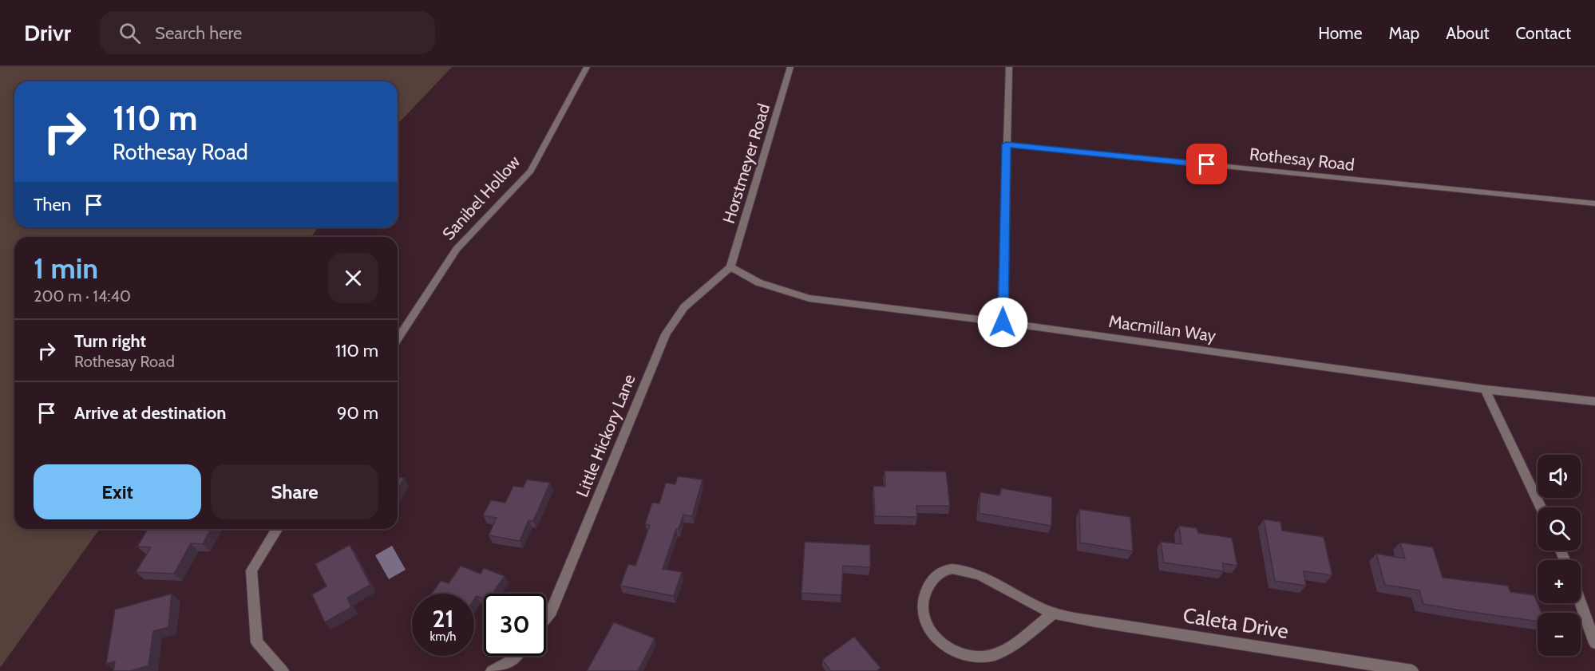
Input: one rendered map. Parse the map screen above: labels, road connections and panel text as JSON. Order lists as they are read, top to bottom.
{
  "streets": {
    "street": [
      "Rothesay Road",
      "Horstmeyer Road",
      "Sanibel Hollow",
      "Macmillan Way",
      "Little Hickory Lane",
      "Caleta Drive"
    ]
  },
  "crossings": [
    ["Horstmeyer Road", "Macmillan Way"],
    ["Horstmeyer Road", "Little Hickory Lane"],
    ["Macmillan Way", "Little Hickory Lane"]
  ],
  "page": {
    "header": "Drivr",
    "search": "Search here",
    "nav": [
      "Home",
      "Map",
      "About",
      "Contact"
    ],
    "turn": ["110 m", "Rothesay Road"],
    "then": "Then",
    "heading": ["1 min", "200 m · 14:40"],
    "list": [
      {
        "name": "Turn right",
        "note": "Rothesay Road",
        "value": "110 m"
      },
      {
        "name": "Arrive at destination",
        "value": "90 m"
      }
    ],
    "map_buttons": ["+", "−"],
    "buttons": ["Exit", "Share"],
    "speed": "21 km/h",
    "limit": "30"
  }
}
